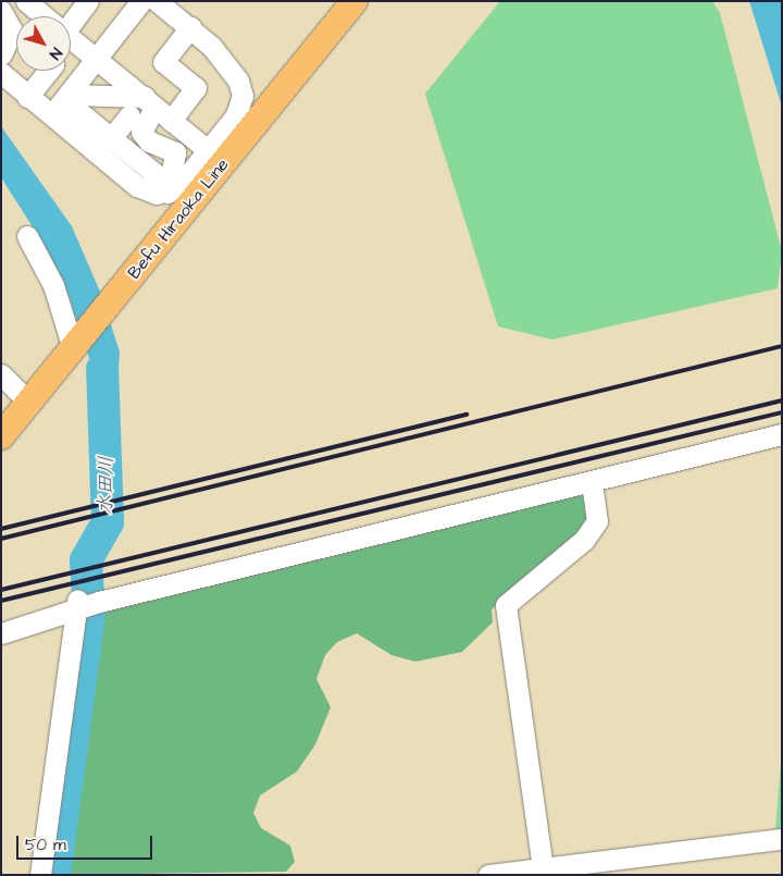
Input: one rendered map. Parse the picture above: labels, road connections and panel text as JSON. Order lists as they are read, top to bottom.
{
  "streets": {
    "main road": ["Befu Hiraoka Line"]
  },
  "water": ["水田川"],
  "scale_bar": "50 m",
  "north": "bottom right"
}
